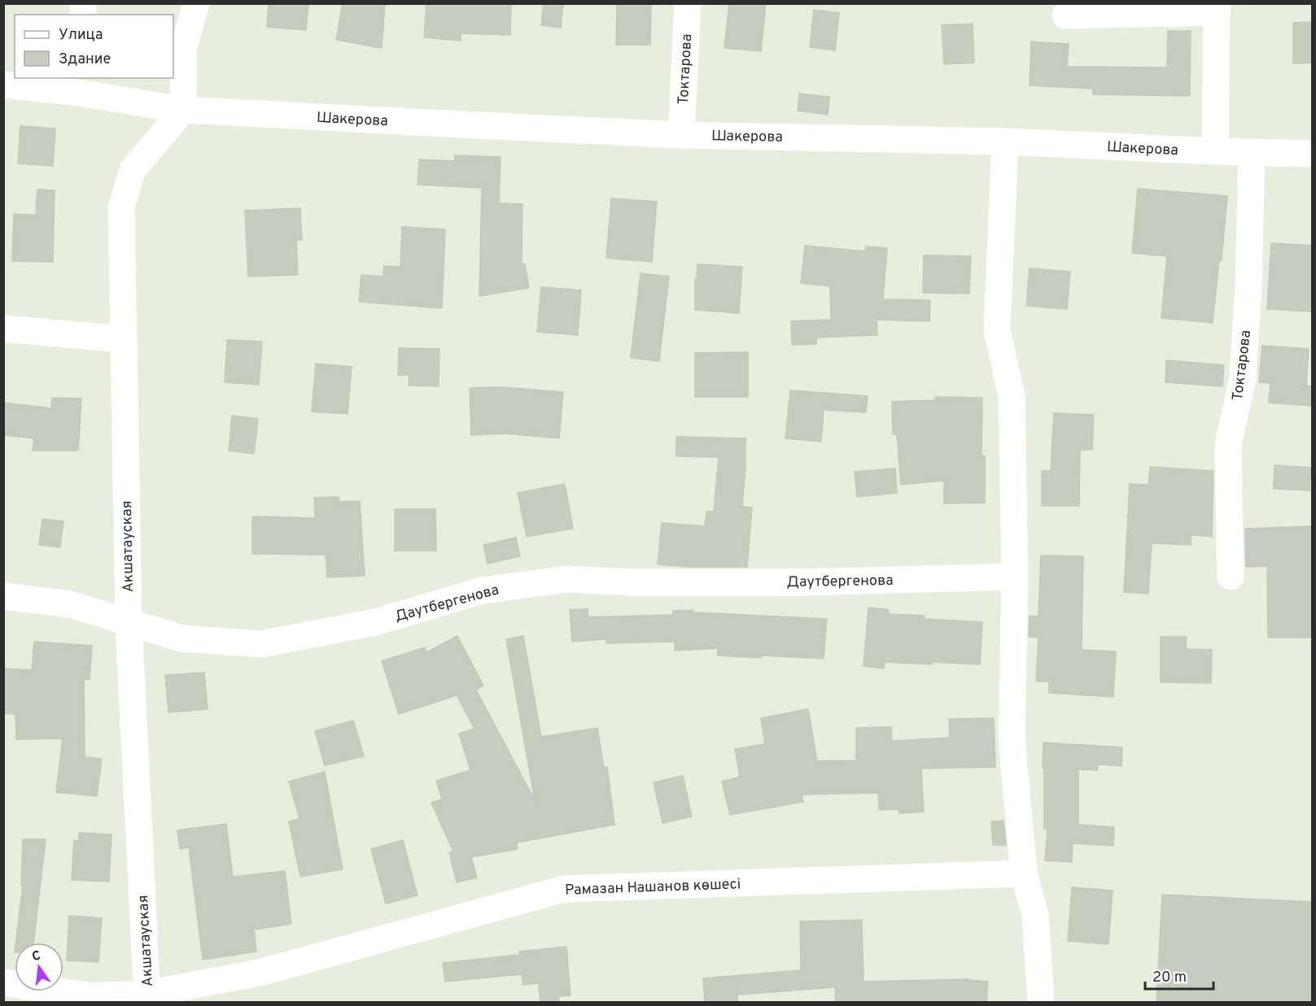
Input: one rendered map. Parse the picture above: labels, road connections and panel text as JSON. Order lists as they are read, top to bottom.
{
  "streets": {
    "street": [
      "Токтарова",
      "Шакерова",
      "Акшатауская",
      "Даутбергенова",
      "Рамазан Нашанов көшесі"
    ]
  },
  "crossings": [
    ["Токтарова", "Шакерова"],
    ["Шакерова", "Акшатауская"],
    ["Акшатауская", "Даутбергенова"],
    ["Акшатауская", "Рамазан Нашанов көшесі"]
  ],
  "legend": ["Улица", "Здание"],
  "scale_bar": "20 m",
  "north": "top"
}
